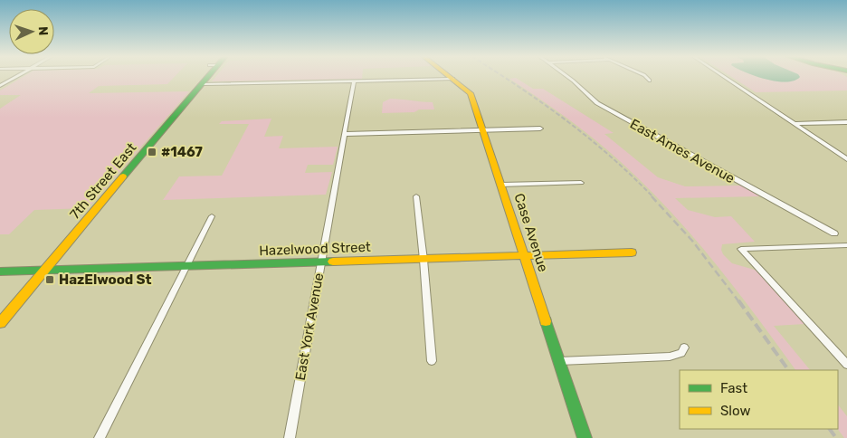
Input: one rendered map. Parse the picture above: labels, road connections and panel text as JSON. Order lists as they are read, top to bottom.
{
  "streets": {
    "street": [
      "East Ames Avenue",
      "7th Street East",
      "Case Avenue",
      "Hazelwood Street",
      "East York Avenue"
    ]
  },
  "crossings": [
    ["7th Street East", "Hazelwood Street"],
    ["Case Avenue", "Hazelwood Street"],
    ["Hazelwood Street", "East York Avenue"]
  ],
  "places": {
    "transit": ["#1467", "HazElwood St"]
  },
  "legend": ["Fast", "Slow"],
  "north": "right"
}
